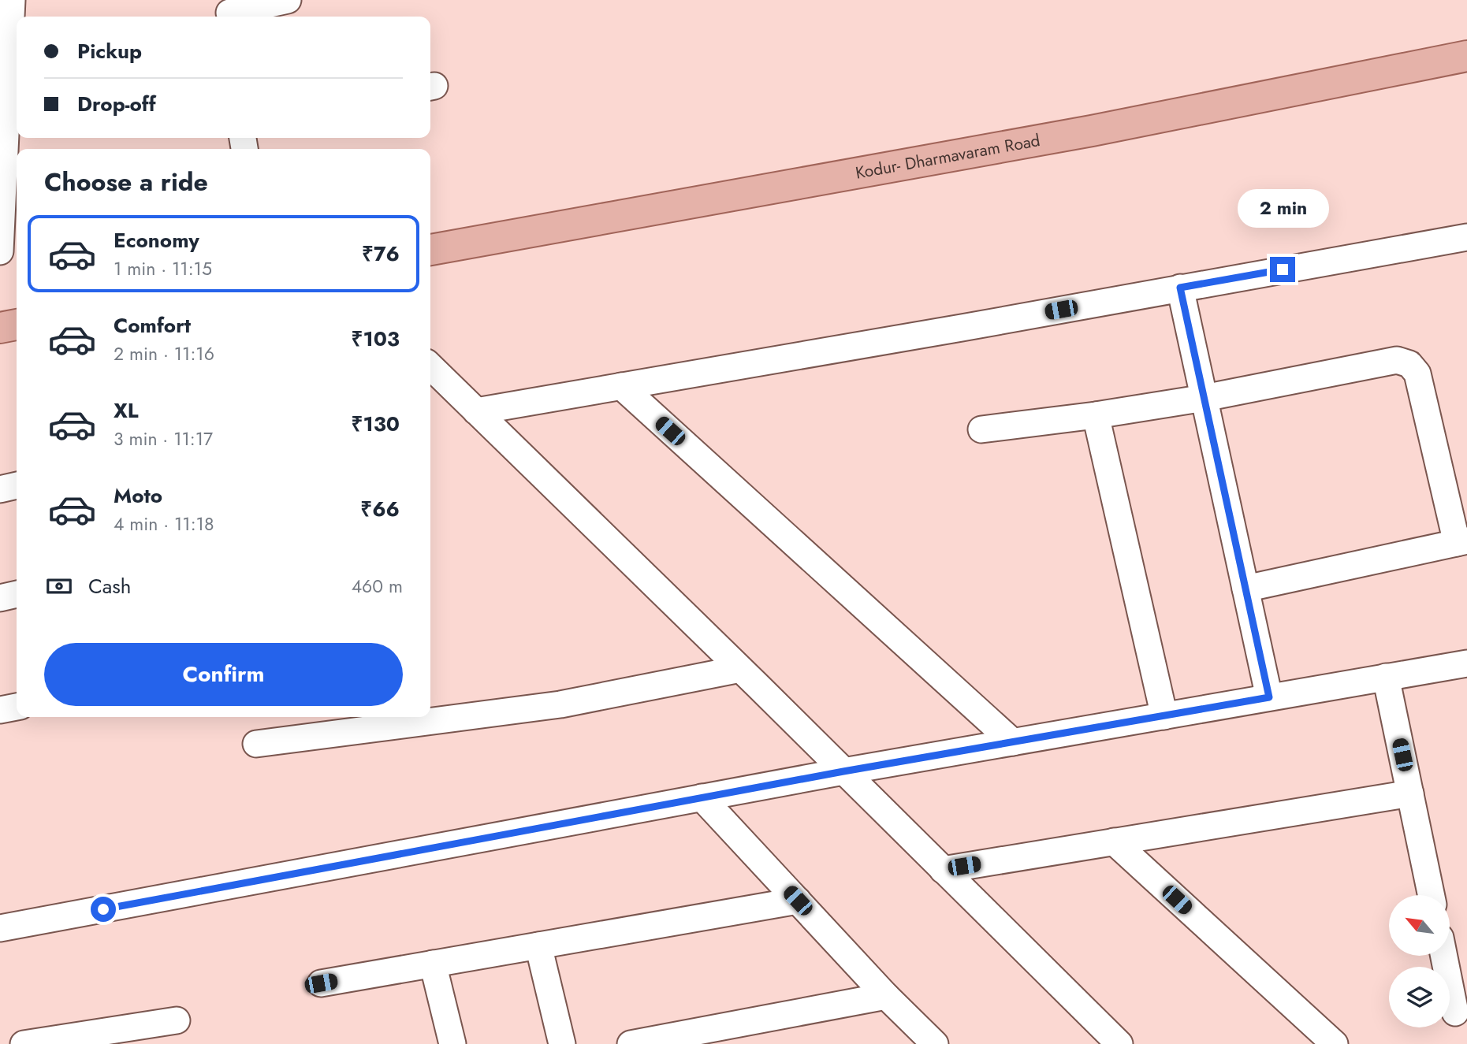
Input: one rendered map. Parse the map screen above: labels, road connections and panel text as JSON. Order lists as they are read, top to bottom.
{
  "streets": {
    "main road": ["Kodur- Dharmavaram Road"]
  },
  "north": "top left",
  "page": {
    "banner": ["Pickup", "Drop-off"],
    "heading": "Choose a ride",
    "bubble": "2 min",
    "list": [
      {
        "name": "Economy",
        "note": "1 min · 11:15",
        "value": "₹76"
      },
      {
        "name": "Comfort",
        "note": "2 min · 11:16",
        "value": "₹103"
      },
      {
        "name": "XL",
        "note": "3 min · 11:17",
        "value": "₹130"
      },
      {
        "name": "Moto",
        "note": "4 min · 11:18",
        "value": "₹66"
      }
    ],
    "pay": ["Cash", "460 m"],
    "buttons": "Confirm"
  }
}
